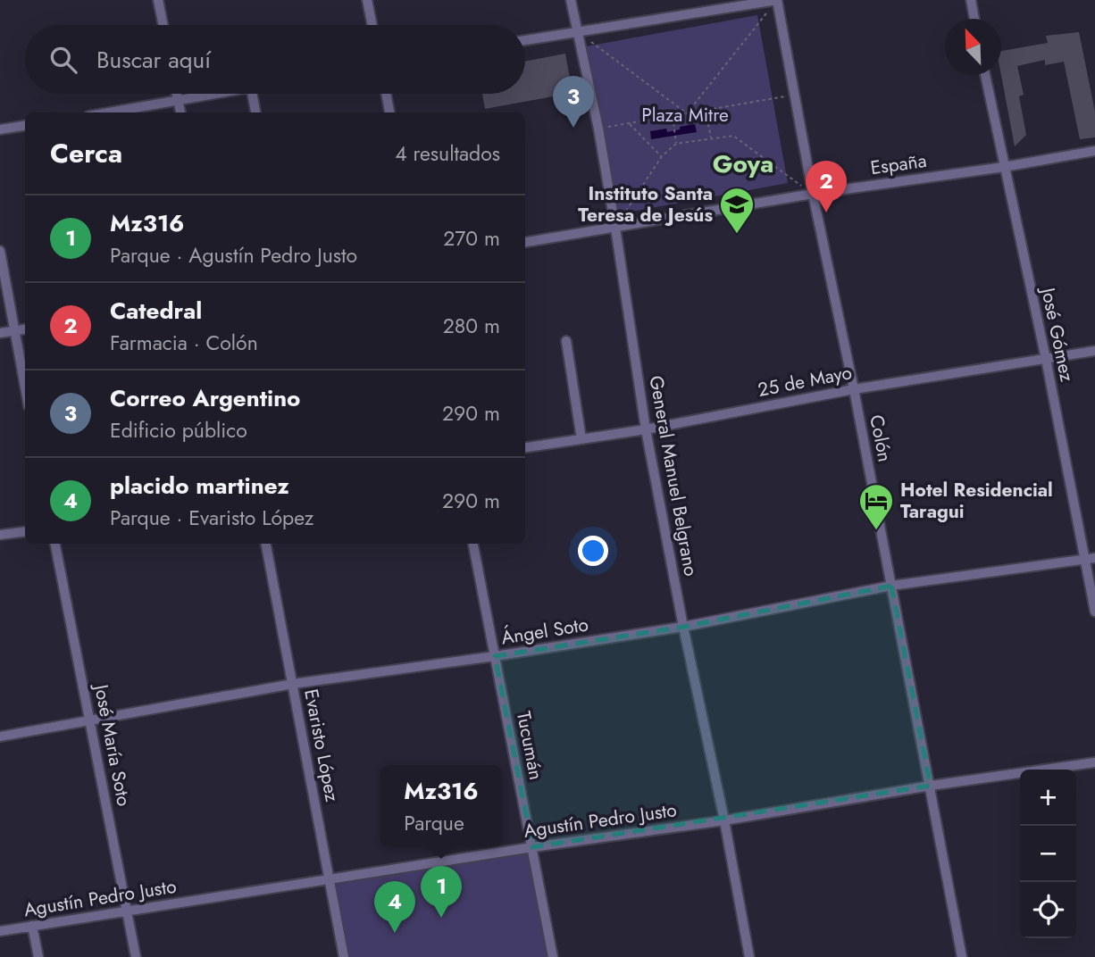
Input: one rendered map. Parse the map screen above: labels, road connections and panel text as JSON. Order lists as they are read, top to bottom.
{
  "streets": {
    "street": [
      "España",
      "José Gómez",
      "25 de Mayo",
      "Colón",
      "General Manuel Belgrano",
      "Ángel Soto",
      "José María Soto",
      "Evaristo López",
      "Tucumán",
      "Agustín Pedro Justo"
    ]
  },
  "crossings": [
    ["España", "José Gómez"],
    ["España", "Colón"],
    ["España", "General Manuel Belgrano"],
    ["José Gómez", "25 de Mayo"],
    ["José Gómez", "Ángel Soto"],
    ["25 de Mayo", "Colón"],
    ["25 de Mayo", "General Manuel Belgrano"],
    ["Colón", "Ángel Soto"],
    ["Colón", "Agustín Pedro Justo"],
    ["General Manuel Belgrano", "Ángel Soto"],
    ["General Manuel Belgrano", "Agustín Pedro Justo"],
    ["Ángel Soto", "José María Soto"],
    ["Ángel Soto", "Evaristo López"],
    ["Ángel Soto", "Tucumán"],
    ["José María Soto", "Agustín Pedro Justo"],
    ["Evaristo López", "Agustín Pedro Justo"],
    ["Tucumán", "Agustín Pedro Justo"]
  ],
  "districts": ["Goya"],
  "parks": ["Plaza Mitre"],
  "places": {
    "school or university": ["Instituto Santa Teresa de Jesús"],
    "hotel": ["Hotel Residencial Taragui"]
  },
  "north": "top left",
  "page": {
    "search": "Buscar aquí",
    "pins": [
      "3",
      "2",
      "1",
      "4"
    ],
    "heading": ["Cerca", "4 resultados"],
    "list": [
      {
        "mark": "1",
        "name": "Mz316",
        "note": "Parque · Agustín Pedro Justo",
        "value": "270 m"
      },
      {
        "mark": "2",
        "name": "Catedral",
        "note": "Farmacia · Colón",
        "value": "280 m"
      },
      {
        "mark": "3",
        "name": "Correo Argentino",
        "note": "Edificio público",
        "value": "290 m"
      },
      {
        "mark": "4",
        "name": "placido martinez",
        "note": "Parque · Evaristo López",
        "value": "290 m"
      }
    ],
    "popup": ["Mz316", "Parque"],
    "map_buttons": ["+", "−"]
  }
}
